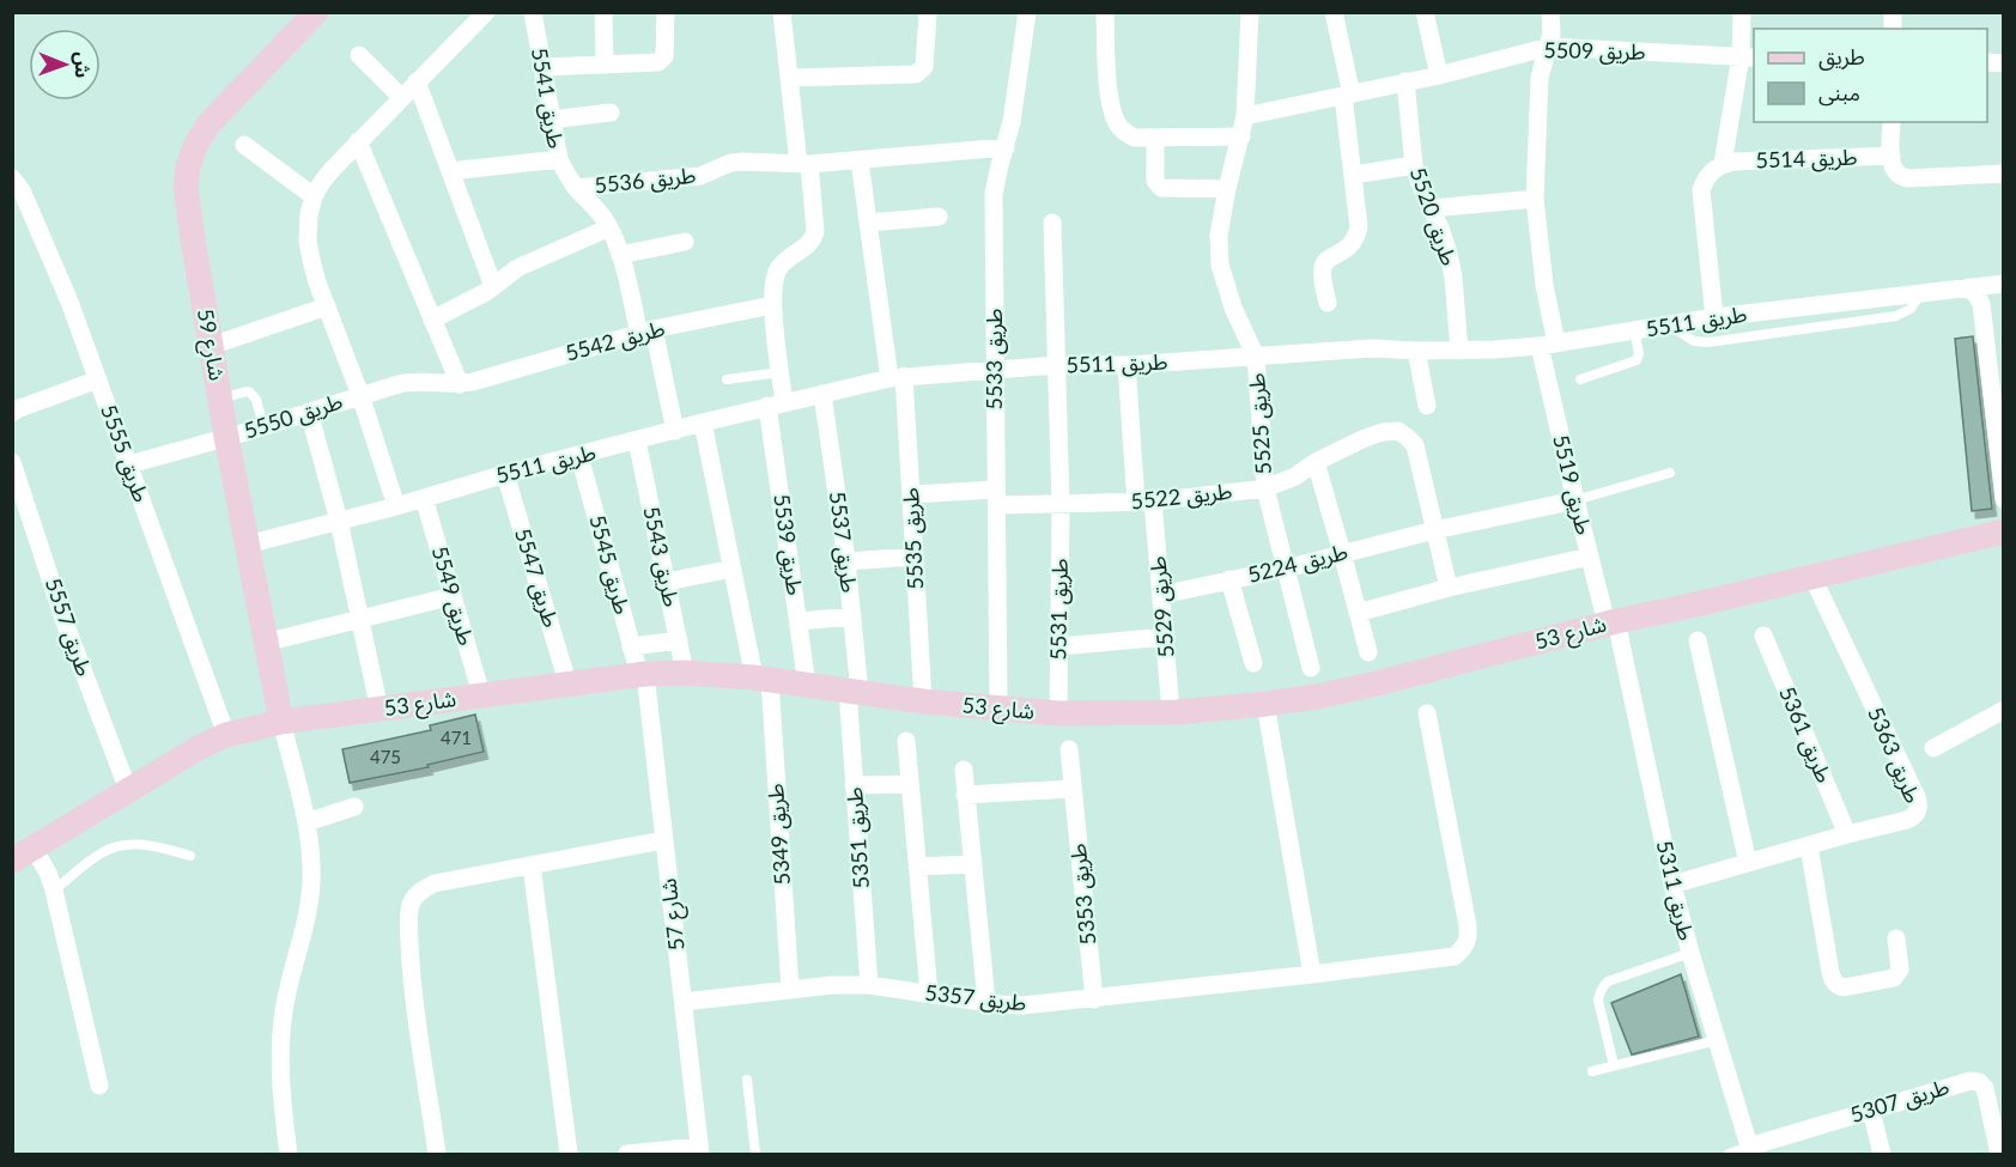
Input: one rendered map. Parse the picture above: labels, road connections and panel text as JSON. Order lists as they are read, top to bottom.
{
  "streets": {
    "street": [
      "طريق 5509",
      "طريق 5541",
      "طريق 5514",
      "طريق 5536",
      "طريق 5520",
      "طريق 5511",
      "طريق 5542",
      "شارع 59",
      "طريق 5533",
      "طريق 5550",
      "طريق 5525",
      "طريق 5555",
      "طريق 5519",
      "طريق 5522",
      "طريق 5535",
      "طريق 5537",
      "طريق 5539",
      "طريق 5543",
      "طريق 5224",
      "طريق 5545",
      "طريق 5547",
      "طريق 5549",
      "طريق 5529",
      "طريق 5531",
      "طريق 5557",
      "شارع 53",
      "طريق 5361",
      "طريق 5363",
      "طريق 5349",
      "طريق 5351",
      "طريق 5311",
      "طريق 5353",
      "شارع 57",
      "طريق 5357",
      "طريق 5307"
    ]
  },
  "crossings": [
    ["طريق 5509", "طريق 5514"],
    ["طريق 5509", "طريق 5520"],
    ["طريق 5509", "طريق 5525"],
    ["طريق 5509", "طريق 5519"],
    ["طريق 5541", "طريق 5536"],
    ["طريق 5541", "طريق 5511"],
    ["طريق 5541", "طريق 5542"],
    ["طريق 5514", "طريق 5511"],
    ["طريق 5536", "طريق 5533"],
    ["طريق 5536", "طريق 5535"],
    ["طريق 5520", "طريق 5511"],
    ["طريق 5511", "شارع 59"],
    ["طريق 5511", "طريق 5533"],
    ["طريق 5511", "طريق 5525"],
    ["طريق 5511", "طريق 5519"],
    ["طريق 5511", "طريق 5535"],
    ["طريق 5511", "طريق 5537"],
    ["طريق 5511", "طريق 5539"],
    ["طريق 5511", "طريق 5543"],
    ["طريق 5511", "طريق 5545"],
    ["طريق 5511", "طريق 5547"],
    ["طريق 5511", "طريق 5549"],
    ["طريق 5511", "طريق 5529"],
    ["طريق 5542", "طريق 5550"],
    ["شارع 59", "طريق 5550"],
    ["شارع 59", "شارع 53"],
    ["طريق 5533", "طريق 5522"],
    ["طريق 5533", "شارع 53"],
    ["طريق 5550", "طريق 5555"],
    ["طريق 5525", "طريق 5522"],
    ["طريق 5525", "طريق 5224"],
    ["طريق 5555", "شارع 53"],
    ["طريق 5519", "طريق 5224"],
    ["طريق 5519", "شارع 53"],
    ["طريق 5519", "طريق 5311"],
    ["طريق 5522", "طريق 5535"],
    ["طريق 5522", "طريق 5224"],
    ["طريق 5522", "طريق 5529"],
    ["طريق 5522", "طريق 5531"],
    ["طريق 5535", "شارع 53"],
    ["طريق 5537", "شارع 53"],
    ["طريق 5537", "طريق 5351"],
    ["طريق 5539", "شارع 53"],
    ["طريق 5543", "شارع 53"],
    ["طريق 5224", "طريق 5529"],
    ["طريق 5545", "شارع 53"],
    ["طريق 5545", "شارع 57"],
    ["طريق 5547", "شارع 53"],
    ["طريق 5549", "شارع 53"],
    ["طريق 5529", "شارع 53"],
    ["طريق 5531", "شارع 53"],
    ["طريق 5557", "شارع 53"],
    ["شارع 53", "طريق 5363"],
    ["شارع 53", "طريق 5349"],
    ["شارع 53", "طريق 5351"],
    ["شارع 53", "طريق 5311"],
    ["شارع 53", "شارع 57"],
    ["طريق 5361", "طريق 5363"],
    ["طريق 5363", "طريق 5311"],
    ["طريق 5349", "طريق 5357"],
    ["طريق 5351", "طريق 5357"],
    ["طريق 5311", "طريق 5307"],
    ["طريق 5353", "طريق 5357"],
    ["شارع 57", "طريق 5357"]
  ],
  "house_numbers": ["471", "475"],
  "legend": ["طريق", "مبنى"],
  "north": "right"
}
